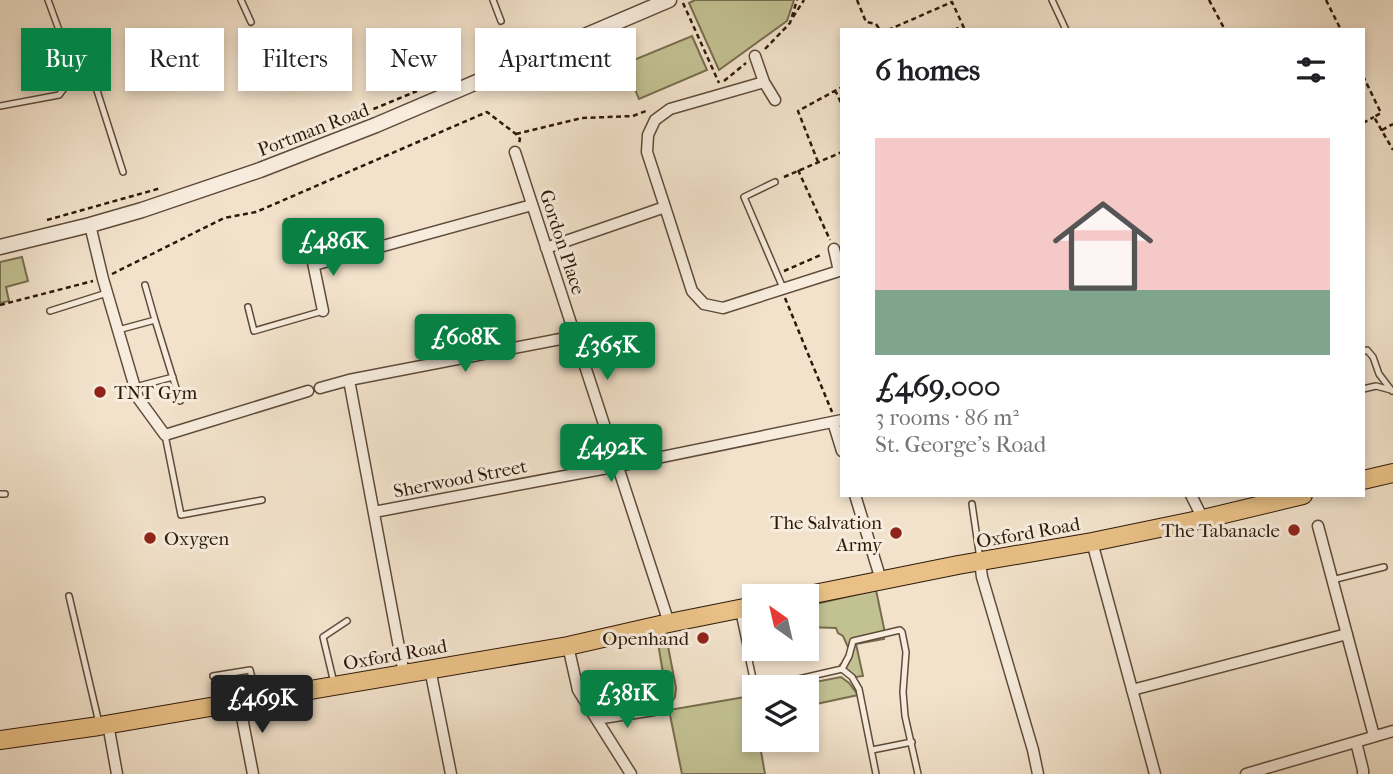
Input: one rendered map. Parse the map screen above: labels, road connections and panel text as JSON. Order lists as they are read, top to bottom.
{
  "streets": {
    "main road": ["Oxford Road"],
    "street": ["Portman Road", "Gordon Place", "Sherwood Street"]
  },
  "crossings": [
    ["Gordon Place", "Sherwood Street"],
    ["Gordon Place", "Oxford Road"]
  ],
  "places": [
    "TNT Gym",
    "The Tabanacle",
    "The Salvation Army",
    "Oxygen",
    "Openhand"
  ],
  "north": "top left",
  "page": {
    "chip": [
      "Buy",
      "Rent",
      "Filters",
      "New",
      "Apartment"
    ],
    "heading": "6 homes",
    "list": [
      {
        "name": "£469,000",
        "note": "3 rooms · 86 m² · St. George's Road"
      }
    ],
    "price": [
      "£486K",
      "£608K",
      "£365K",
      "£492K",
      "£381K",
      "£469K"
    ]
  }
}
